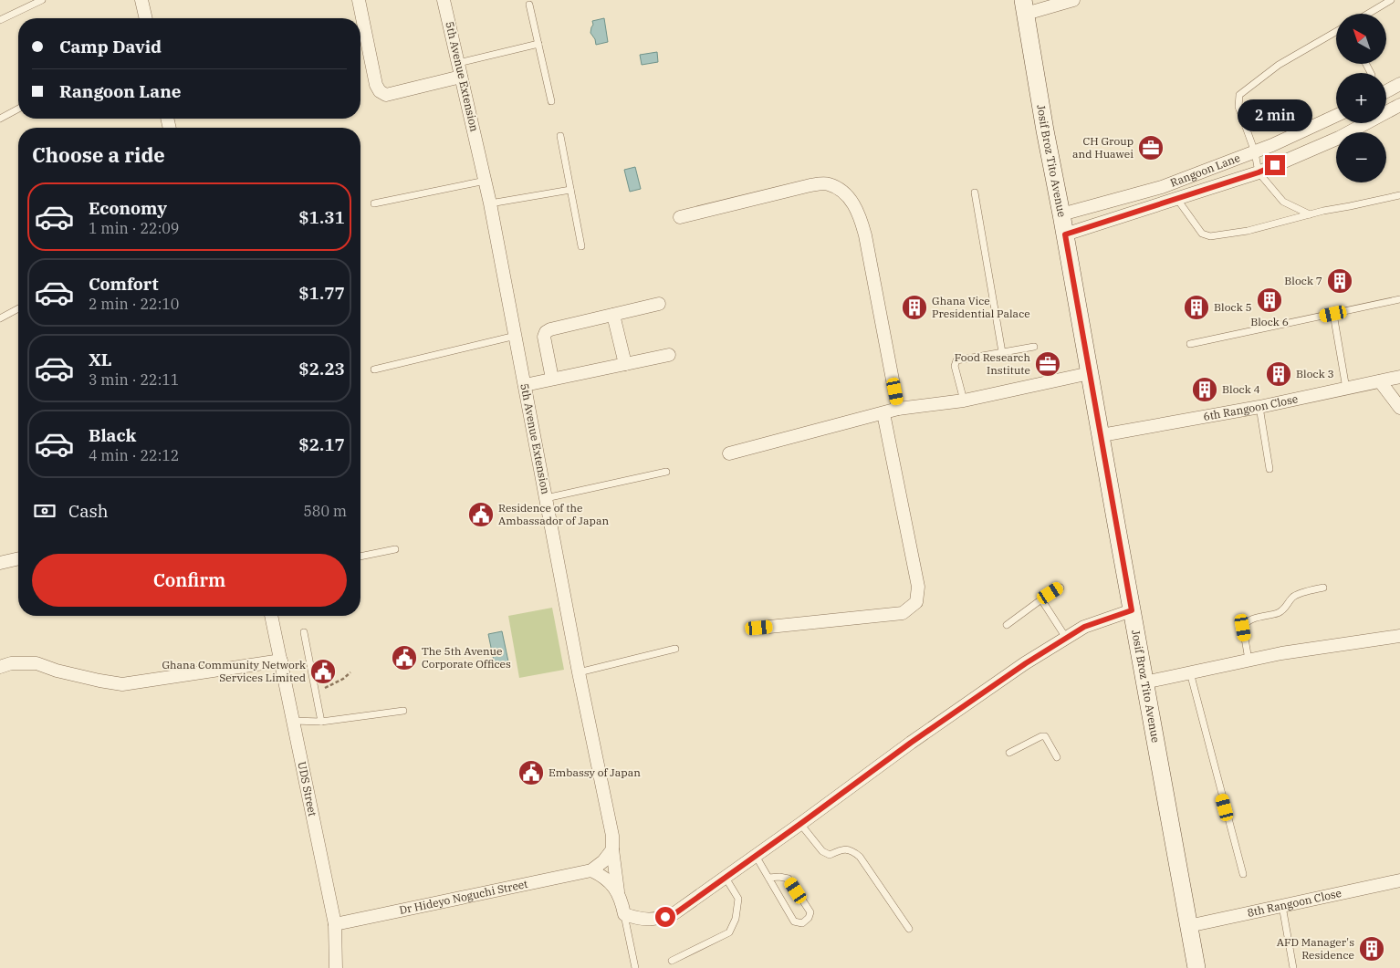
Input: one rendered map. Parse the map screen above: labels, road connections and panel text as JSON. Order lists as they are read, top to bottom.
{
  "streets": {
    "street": [
      "5th Avenue Extension",
      "Josif Broz Tito Avenue",
      "Rangoon Lane",
      "6th Rangoon Close",
      "UDS Street",
      "Dr Hideyo Noguchi Street",
      "8th Rangoon Close"
    ]
  },
  "crossings": [
    ["Josif Broz Tito Avenue", "Rangoon Lane"],
    ["Josif Broz Tito Avenue", "6th Rangoon Close"],
    ["Josif Broz Tito Avenue", "8th Rangoon Close"],
    ["UDS Street", "Dr Hideyo Noguchi Street"]
  ],
  "places": {
    "office": ["CH Group and Huawei", "Food Research Institute"],
    "building": [
      "Block 7",
      "Block 6",
      "Ghana Vice Presidential Palace",
      "Block 5",
      "Block 3",
      "Block 4",
      "AFD Manager's Residence"
    ],
    "public building": [
      "Residence of the Ambassador of Japan",
      "The 5th Avenue Corporate Offices",
      "Ghana Community Network Services Limited",
      "Embassy of Japan"
    ]
  },
  "north": "top left",
  "page": {
    "map_buttons": ["+", "−"],
    "banner": ["Camp David", "Rangoon Lane"],
    "bubble": "2 min",
    "heading": "Choose a ride",
    "list": [
      {
        "name": "Economy",
        "note": "1 min · 22:09",
        "value": "$1.31"
      },
      {
        "name": "Comfort",
        "note": "2 min · 22:10",
        "value": "$1.77"
      },
      {
        "name": "XL",
        "note": "3 min · 22:11",
        "value": "$2.23"
      },
      {
        "name": "Black",
        "note": "4 min · 22:12",
        "value": "$2.17"
      }
    ],
    "pay": ["Cash", "580 m"],
    "buttons": "Confirm"
  }
}
